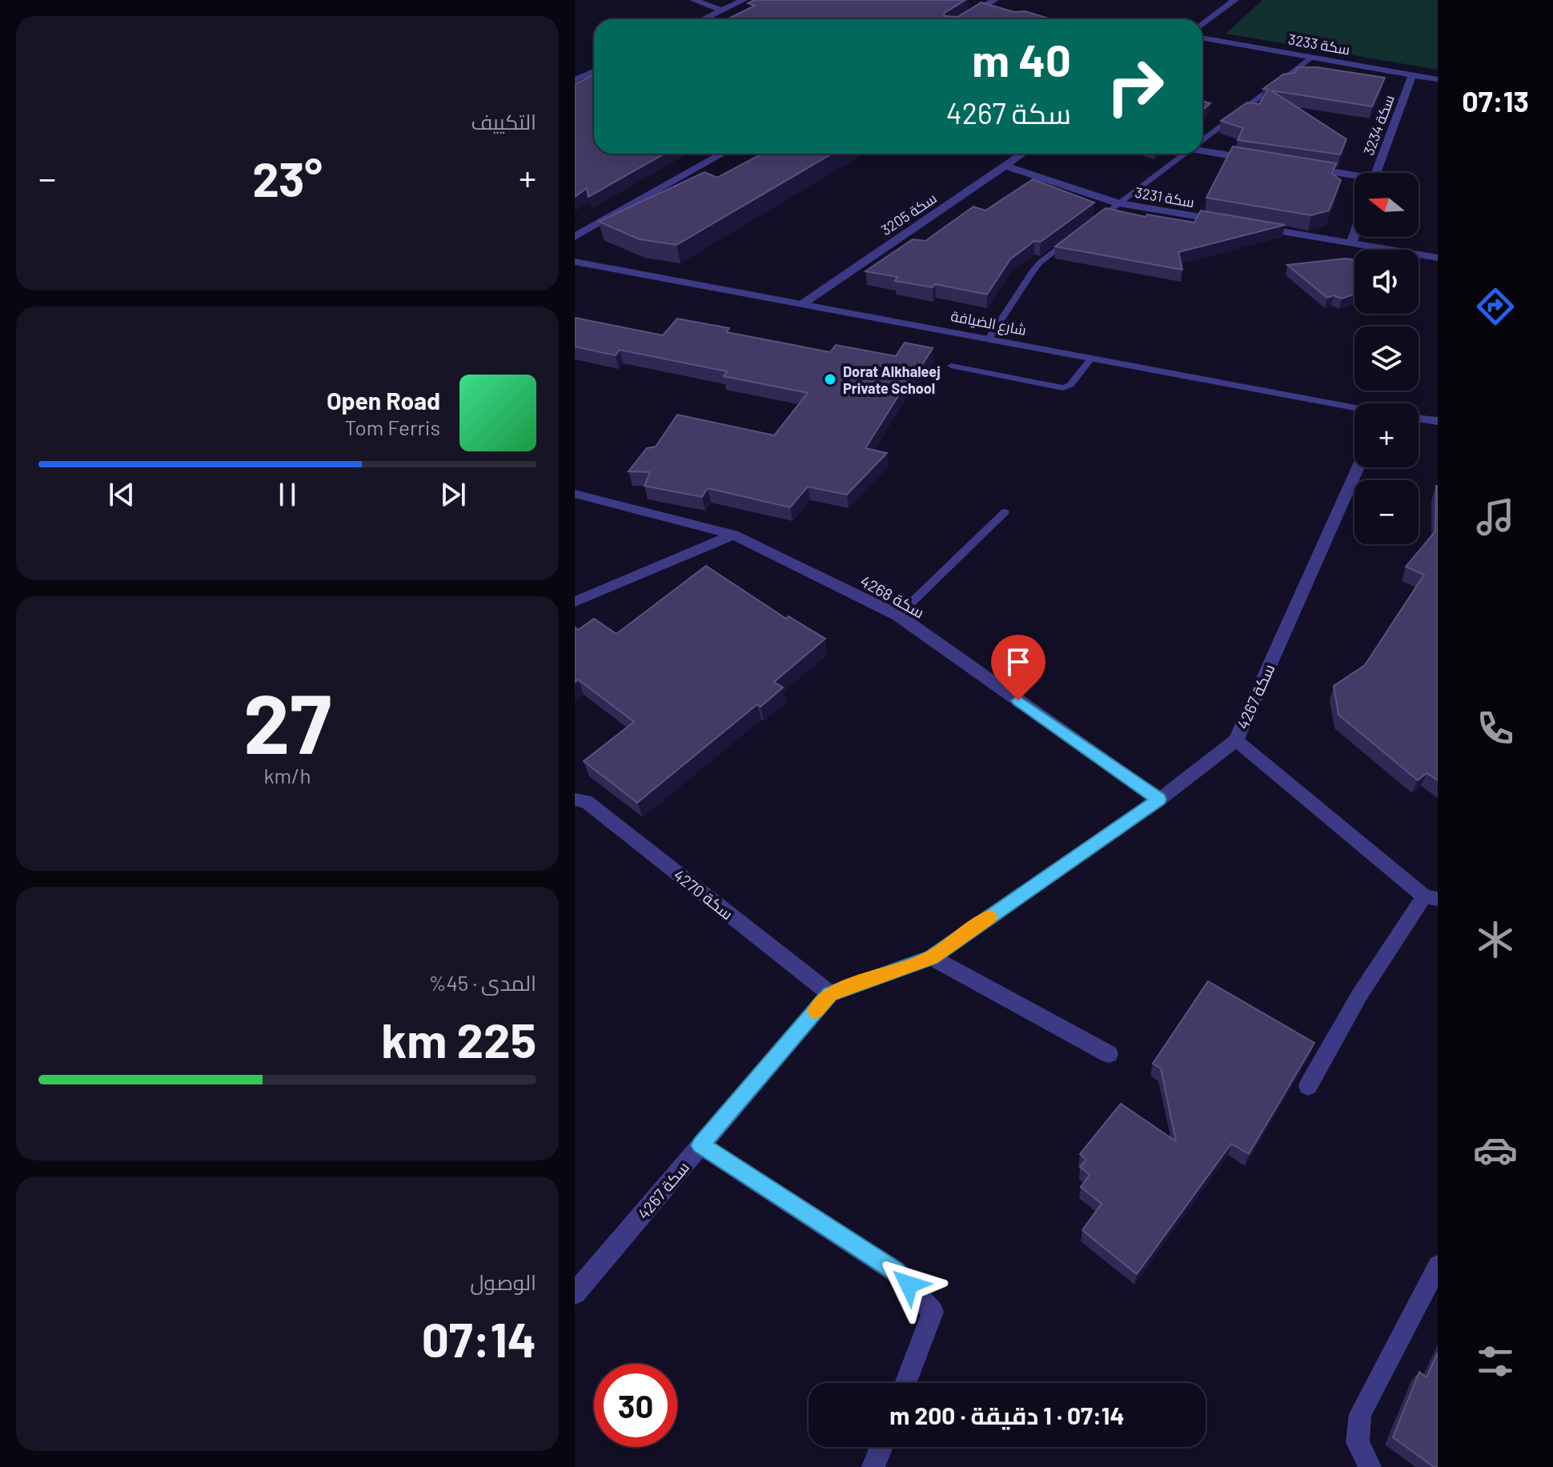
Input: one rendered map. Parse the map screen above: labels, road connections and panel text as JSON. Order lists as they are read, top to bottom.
{
  "streets": {
    "street": [
      "سكة 3233",
      "سكة 3234",
      "سكة 3231",
      "سكة 3205",
      "شارع الضيافة",
      "سكة 4268",
      "سكة 4267",
      "سكة 4270"
    ]
  },
  "crossings": [
    ["سكة 3233", "سكة 3234"],
    ["سكة 3231", "سكة 3205"],
    ["سكة 3205", "شارع الضيافة"],
    ["سكة 4268", "سكة 4267"],
    ["سكة 4267", "سكة 4270"]
  ],
  "places": ["Dorat Alkhaleej Private School"],
  "north": "left",
  "page": {
    "tabs": "07:13",
    "tile": [
      "التكييف",
      ["27", "km/h"],
      ["المدى · 45%", "225 km"],
      ["الوصول", "07:14"]
    ],
    "turn": ["40 m", "سكة 4267"],
    "heat": ["−", "23°", "+"],
    "map_buttons": ["+", "−"],
    "song": ["Open Road", "Tom Ferris"],
    "limit": "30",
    "trip": "07:14 · 1 دقيقة · 200 m"
  }
}
